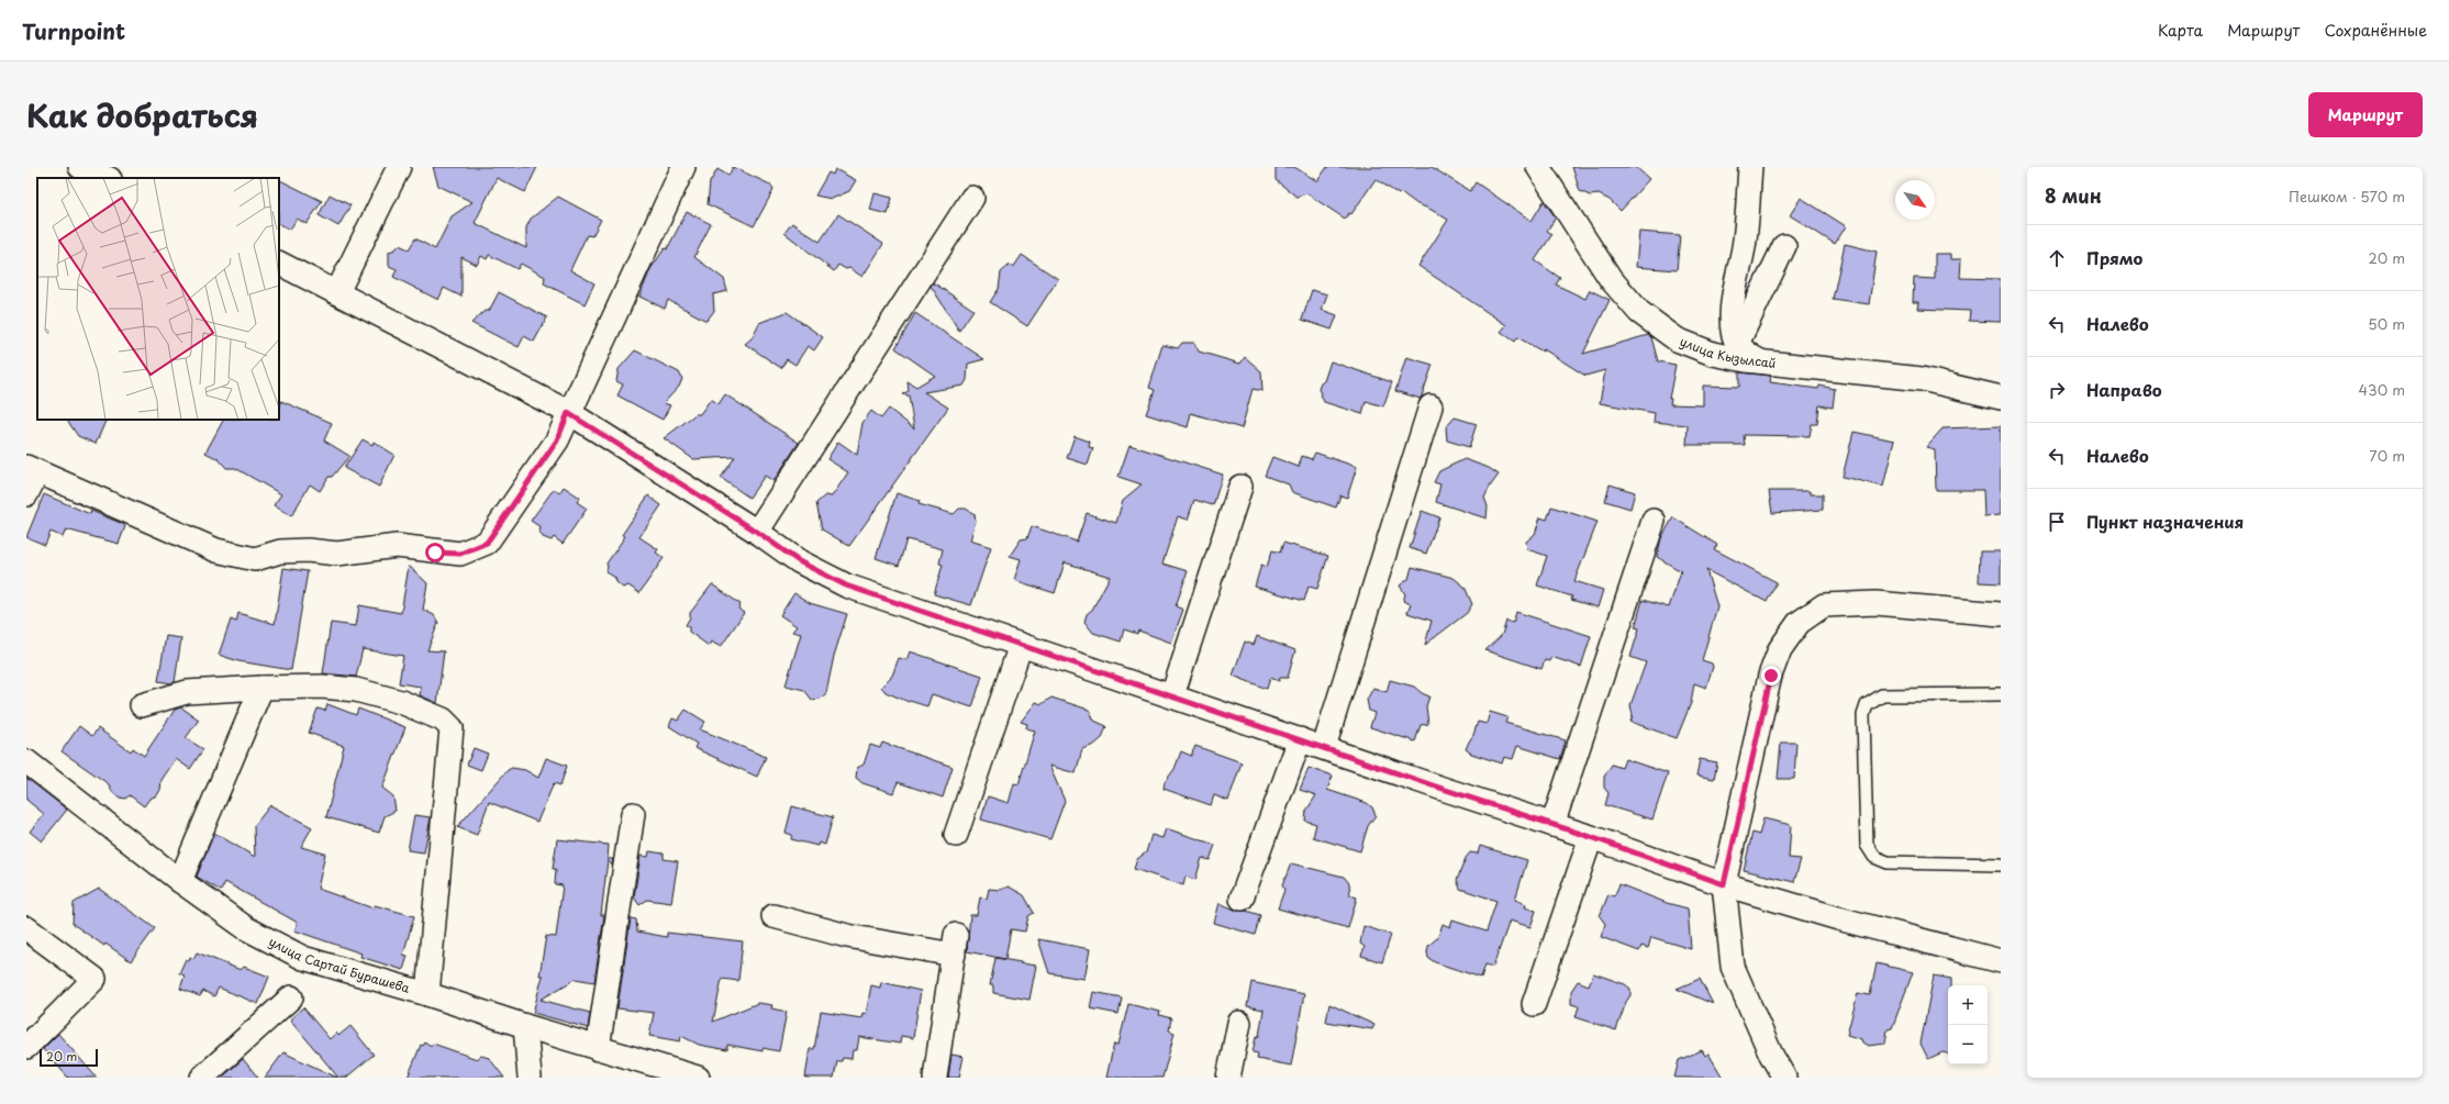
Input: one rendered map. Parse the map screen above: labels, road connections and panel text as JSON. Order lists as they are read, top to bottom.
{
  "streets": {
    "street": ["улица Кызылсай", "улица Сартай Бурашева"]
  },
  "scale_bar": "20 m",
  "north": "bottom right",
  "page": {
    "header": "Turnpoint",
    "nav": ["Карта", "Маршрут", "Сохранённые"],
    "title": "Как добраться",
    "buttons": "Маршрут",
    "heading": ["8 мин", "Пешком · 570 m"],
    "list": [
      ["Прямо", "20 m"],
      ["Налево", "50 m"],
      ["Направо", "430 m"],
      ["Налево", "70 m"],
      "Пункт назначения"
    ],
    "map_buttons": ["+", "−"],
    "scale": "20 m"
  }
}
